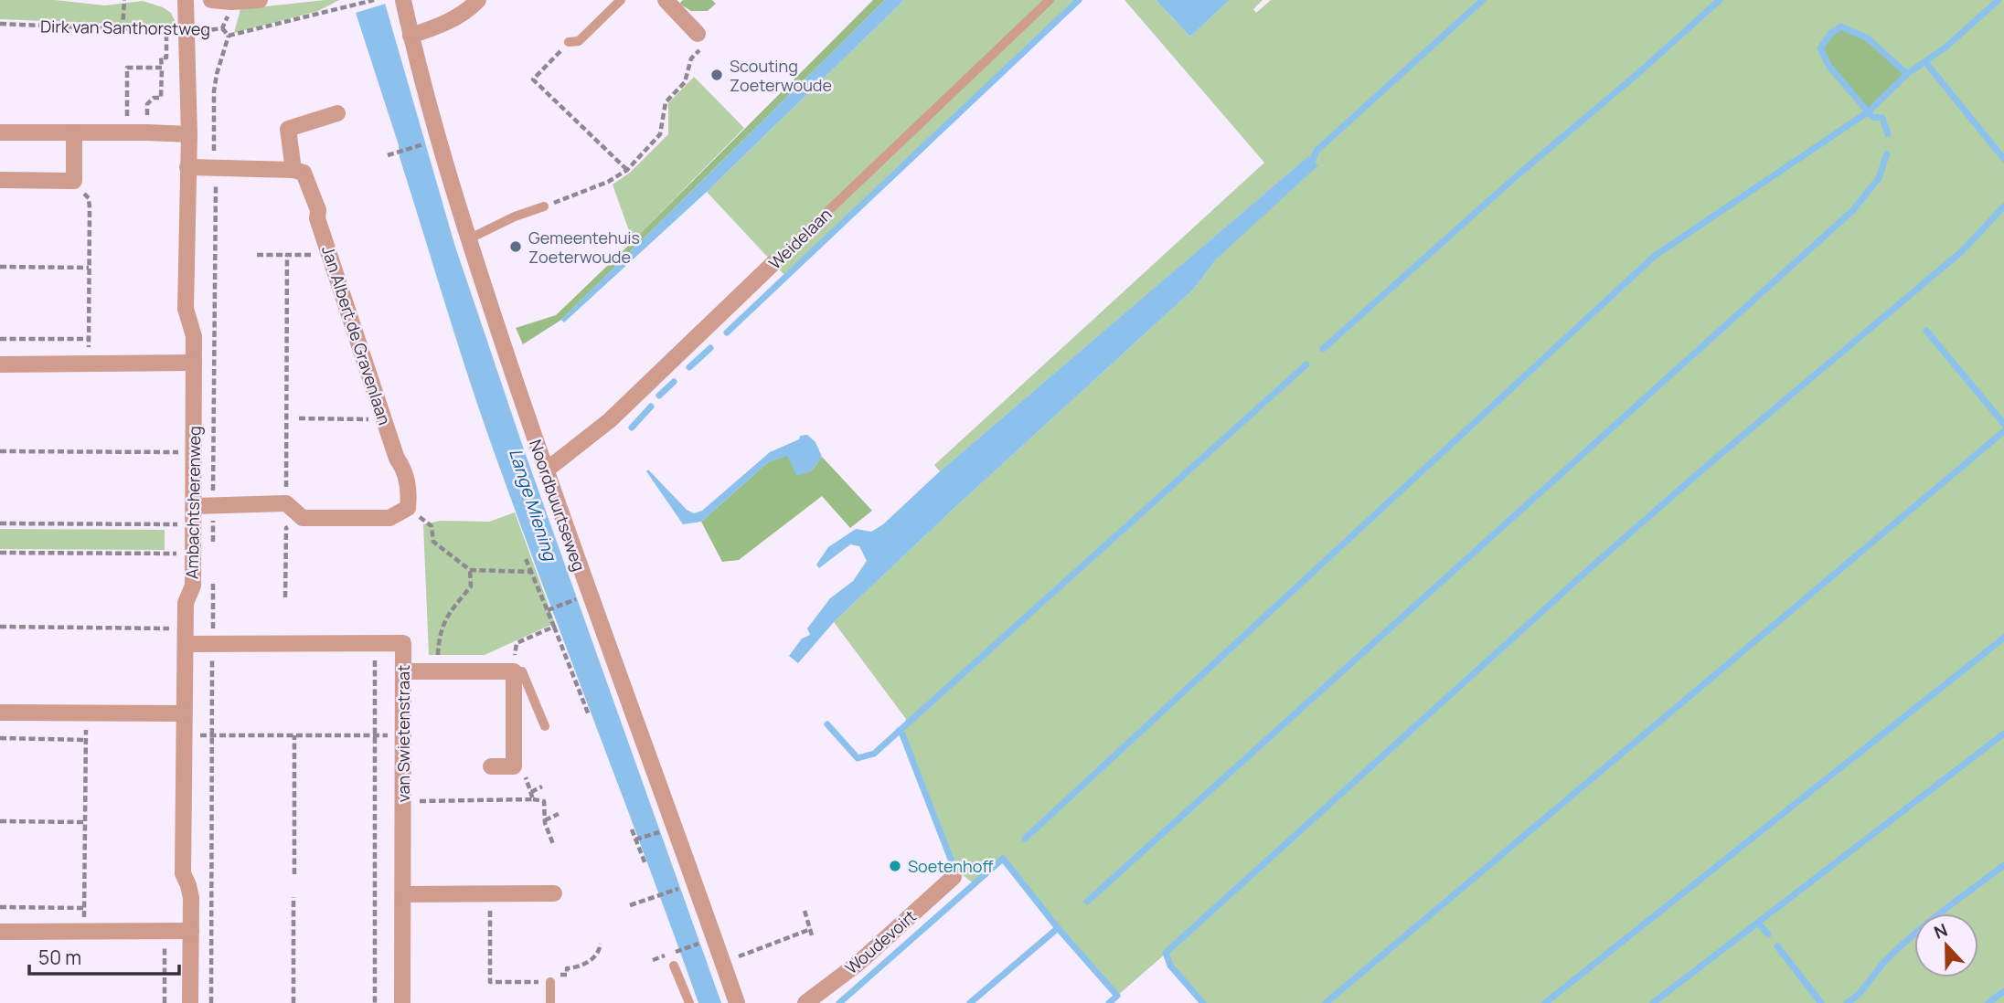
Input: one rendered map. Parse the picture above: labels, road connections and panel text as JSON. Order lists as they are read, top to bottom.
{
  "streets": {
    "street": [
      "Dirk van Santhorstweg",
      "Weidelaan",
      "Jan Albert de Gravenlaan",
      "Ambachtsherenweg",
      "Noordbuurtseweg",
      "van Swietenstraat",
      "Woudevoirt"
    ]
  },
  "crossings": [
    ["Dirk van Santhorstweg", "Ambachtsherenweg"],
    ["Weidelaan", "Noordbuurtseweg"],
    ["Ambachtsherenweg", "van Swietenstraat"]
  ],
  "water": ["Lange Miening"],
  "places": ["Scouting Zoeterwoude", "Gemeentehuis Zoeterwoude", "Soetenhoff"],
  "scale_bar": "50 m",
  "north": "top"
}
